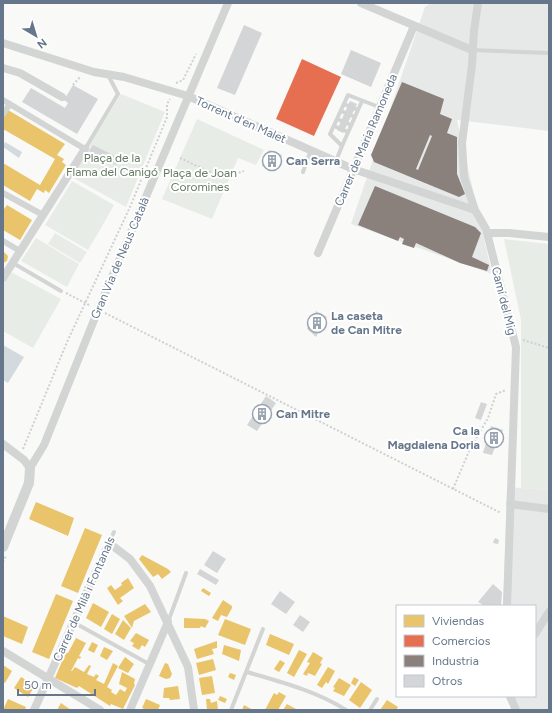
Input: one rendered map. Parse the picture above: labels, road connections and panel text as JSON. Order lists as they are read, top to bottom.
{
  "streets": {
    "street": [
      "Torrent d'en Malet",
      "Carrer de Maria Ramoneda",
      "Gran Via de Neus Català",
      "Camí del Mig",
      "Carrer de Milà i Fontanals"
    ]
  },
  "crossings": [
    ["Torrent d'en Malet", "Carrer de Maria Ramoneda"],
    ["Torrent d'en Malet", "Gran Via de Neus Català"],
    ["Torrent d'en Malet", "Camí del Mig"]
  ],
  "parks": ["Plaça de la Flama del Canigó", "Plaça de Joan Coromines"],
  "places": {
    "building": [
      "Can Serra",
      "La caseta de Can Mitre",
      "Can Mitre",
      "Ca la Magdalena Doria"
    ]
  },
  "legend": [
    "Viviendas",
    "Comercios",
    "Industria",
    "Otros"
  ],
  "scale_bar": "50 m",
  "north": "bottom right"
}
